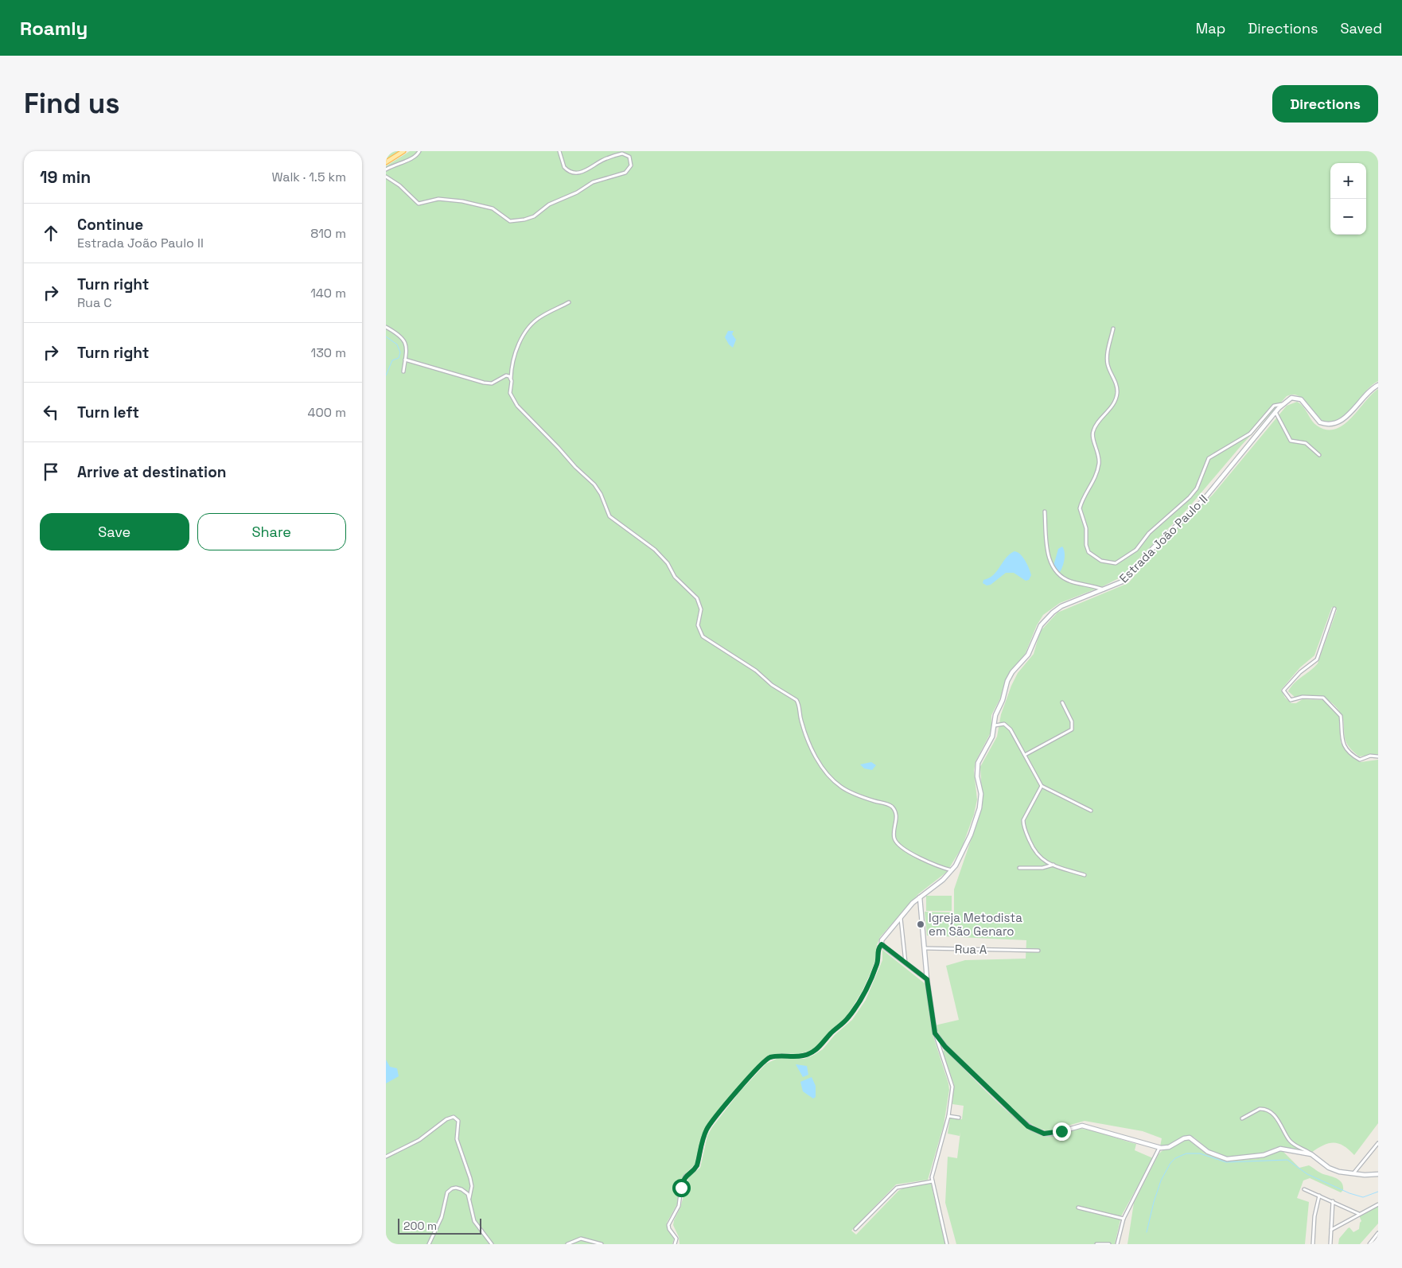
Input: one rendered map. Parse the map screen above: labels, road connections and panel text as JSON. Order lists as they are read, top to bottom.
{
  "streets": {
    "street": ["Estrada João Paulo II", "Rua A"]
  },
  "places": ["Igreja Metodista em São Genaro"],
  "scale_bar": "200 m",
  "page": {
    "header": "Roamly",
    "nav": ["Map", "Directions", "Saved"],
    "buttons": [
      "Directions",
      ["Save", "Share"]
    ],
    "title": "Find us",
    "heading": ["19 min", "Walk · 1.5 km"],
    "map_buttons": ["+", "−"],
    "list": [
      ["Continue", "Estrada João Paulo II", "810 m"],
      ["Turn right", "Rua C", "140 m"],
      ["Turn right", "130 m"],
      ["Turn left", "400 m"],
      "Arrive at destination"
    ],
    "scale": "200 m"
  }
}
